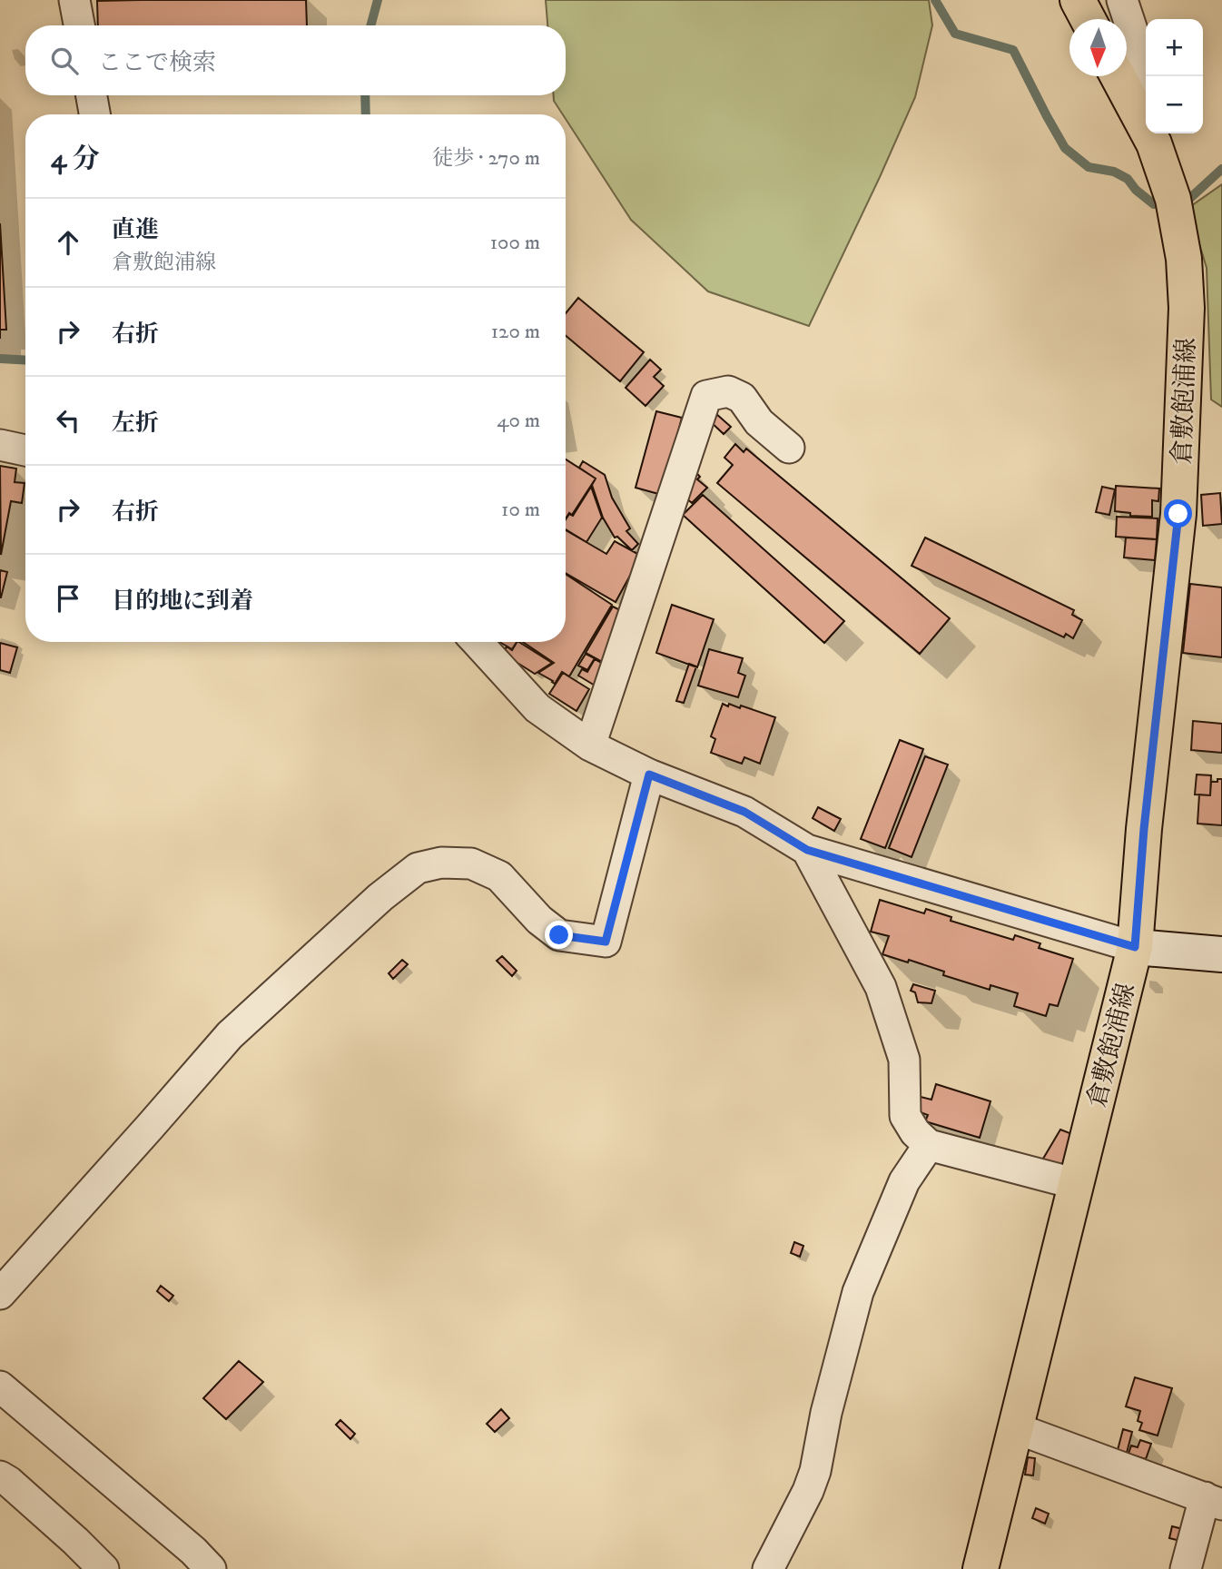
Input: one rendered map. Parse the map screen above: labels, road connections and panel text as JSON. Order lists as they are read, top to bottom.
{
  "streets": {
    "main road": ["倉敷飽浦線"]
  },
  "north": "bottom",
  "page": {
    "map_buttons": ["+", "−"],
    "search": "ここで検索",
    "heading": ["4 分", "徒歩 · 270 m"],
    "list": [
      ["直進", "倉敷飽浦線", "100 m"],
      ["右折", "120 m"],
      ["左折", "40 m"],
      ["右折", "10 m"],
      "目的地に到着"
    ]
  }
}
